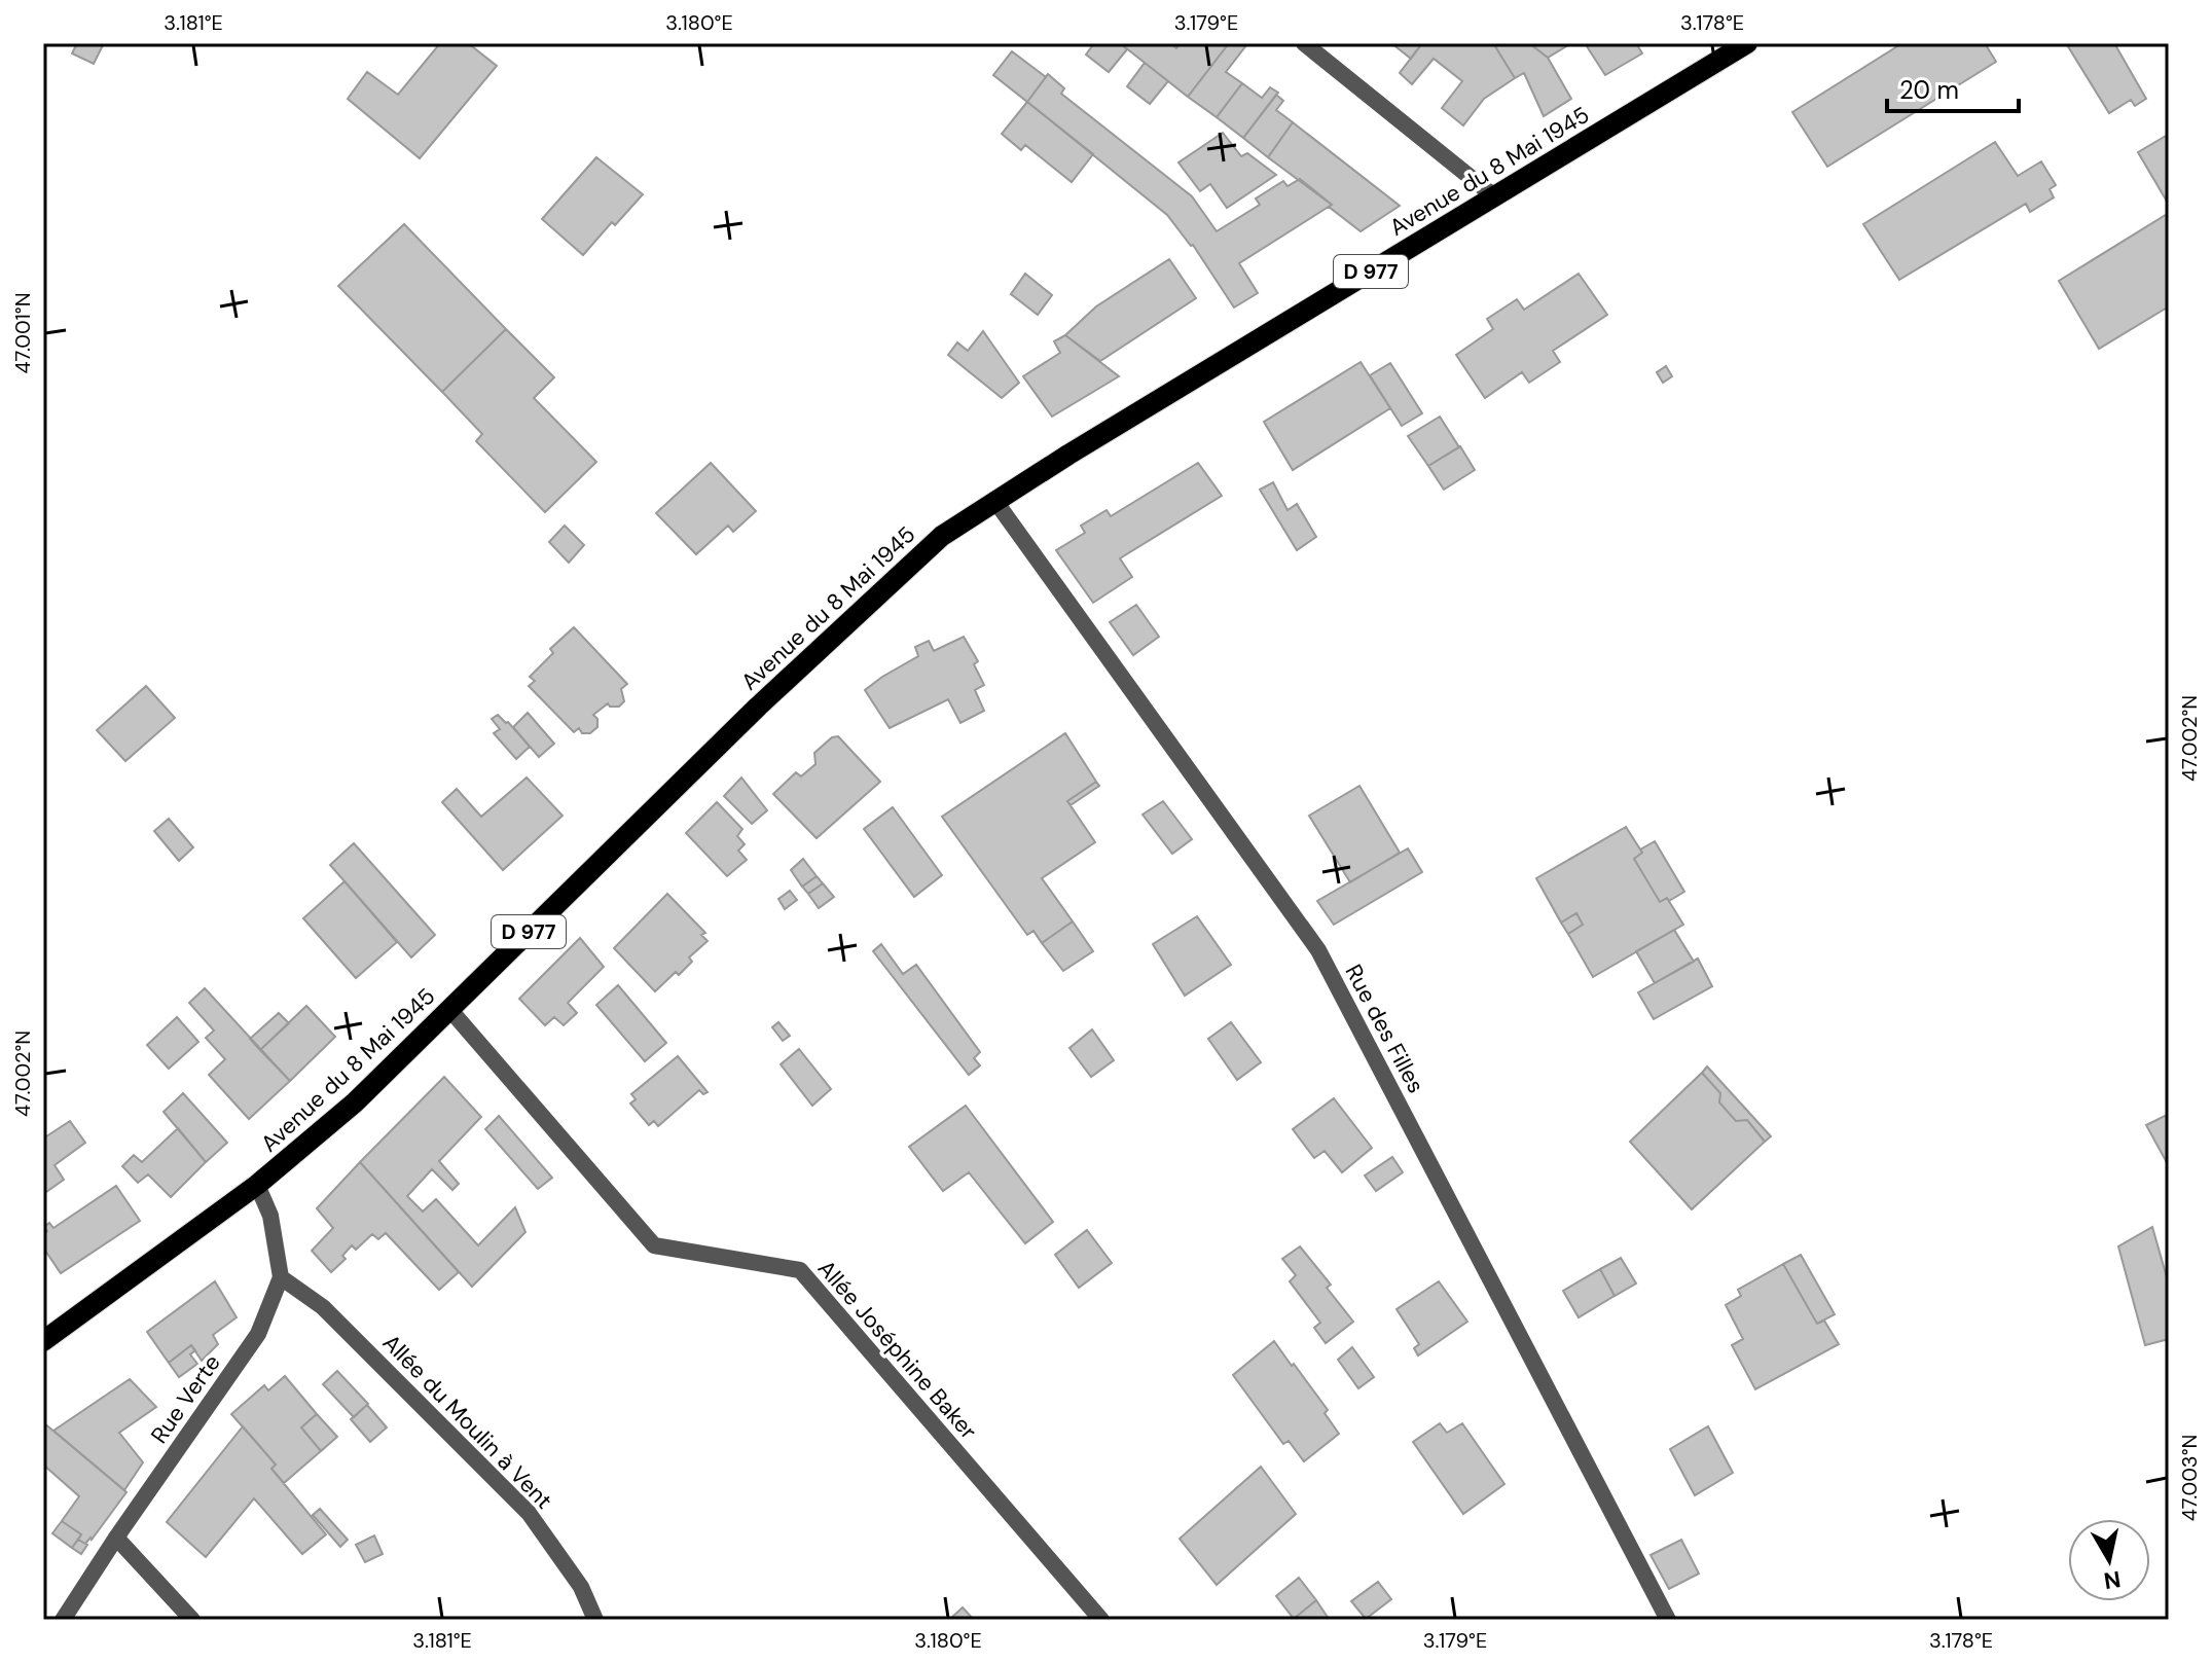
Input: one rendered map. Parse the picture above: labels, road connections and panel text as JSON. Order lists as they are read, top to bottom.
{
  "streets": {
    "main road": ["Avenue du 8 Mai 1945", "D 977"],
    "street": [
      "Rue des Filles",
      "Allée Joséphine Baker",
      "Rue Verte",
      "Allée du Moulin à Vent"
    ]
  },
  "crossings": [
    ["Avenue du 8 Mai 1945", "Rue des Filles"],
    ["Avenue du 8 Mai 1945", "Allée Joséphine Baker"],
    ["Rue Verte", "Allée du Moulin à Vent"]
  ],
  "scale_bar": "20 m",
  "north": "bottom",
  "coordinates": [
    "3.181°E",
    "3.180°E",
    "3.179°E",
    "3.178°E",
    "47.001°N",
    "47.002°N",
    "47.003°N"
  ]
}
